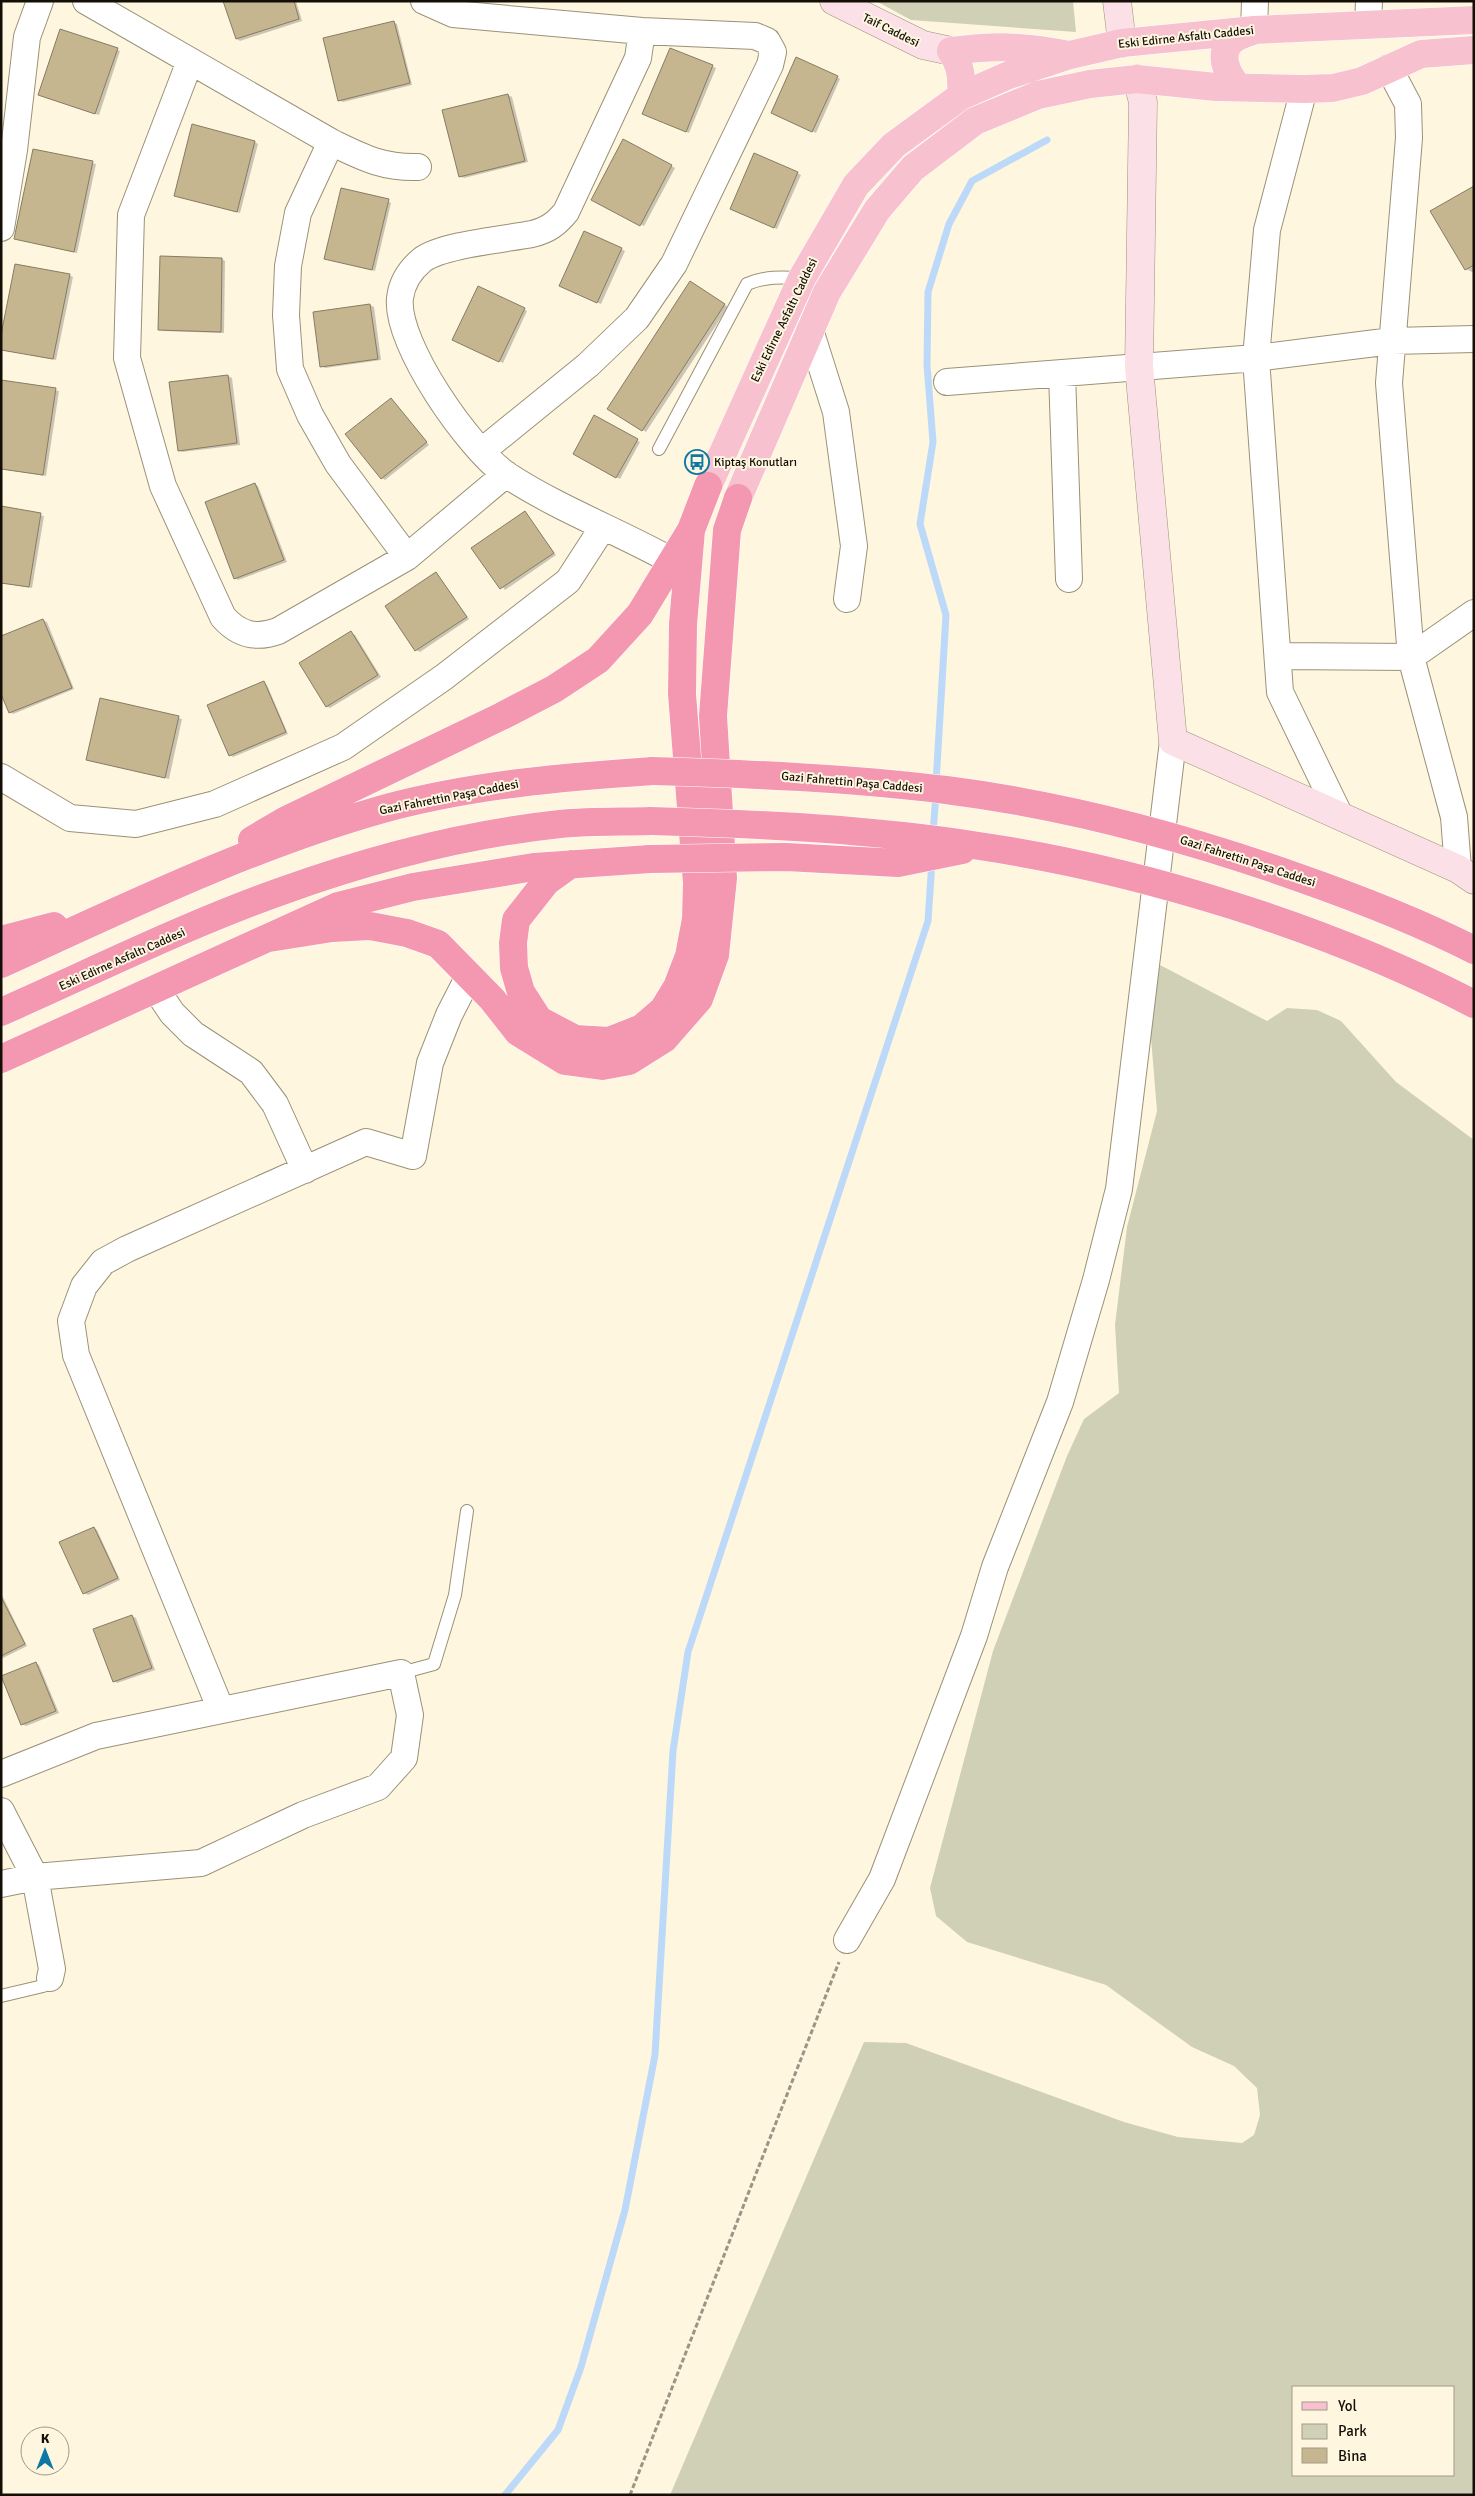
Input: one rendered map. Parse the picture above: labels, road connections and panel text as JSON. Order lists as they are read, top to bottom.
{
  "streets": {
    "highway": ["Eski Edirne Asfaltı Caddesi", "Gazi Fahrettin Paşa Caddesi"],
    "street": ["Taif Caddesi"]
  },
  "places": {
    "bus stop": ["Kiptaş Konutları"]
  },
  "legend": ["Yol", "Park", "Bina"],
  "north": "top"
}
